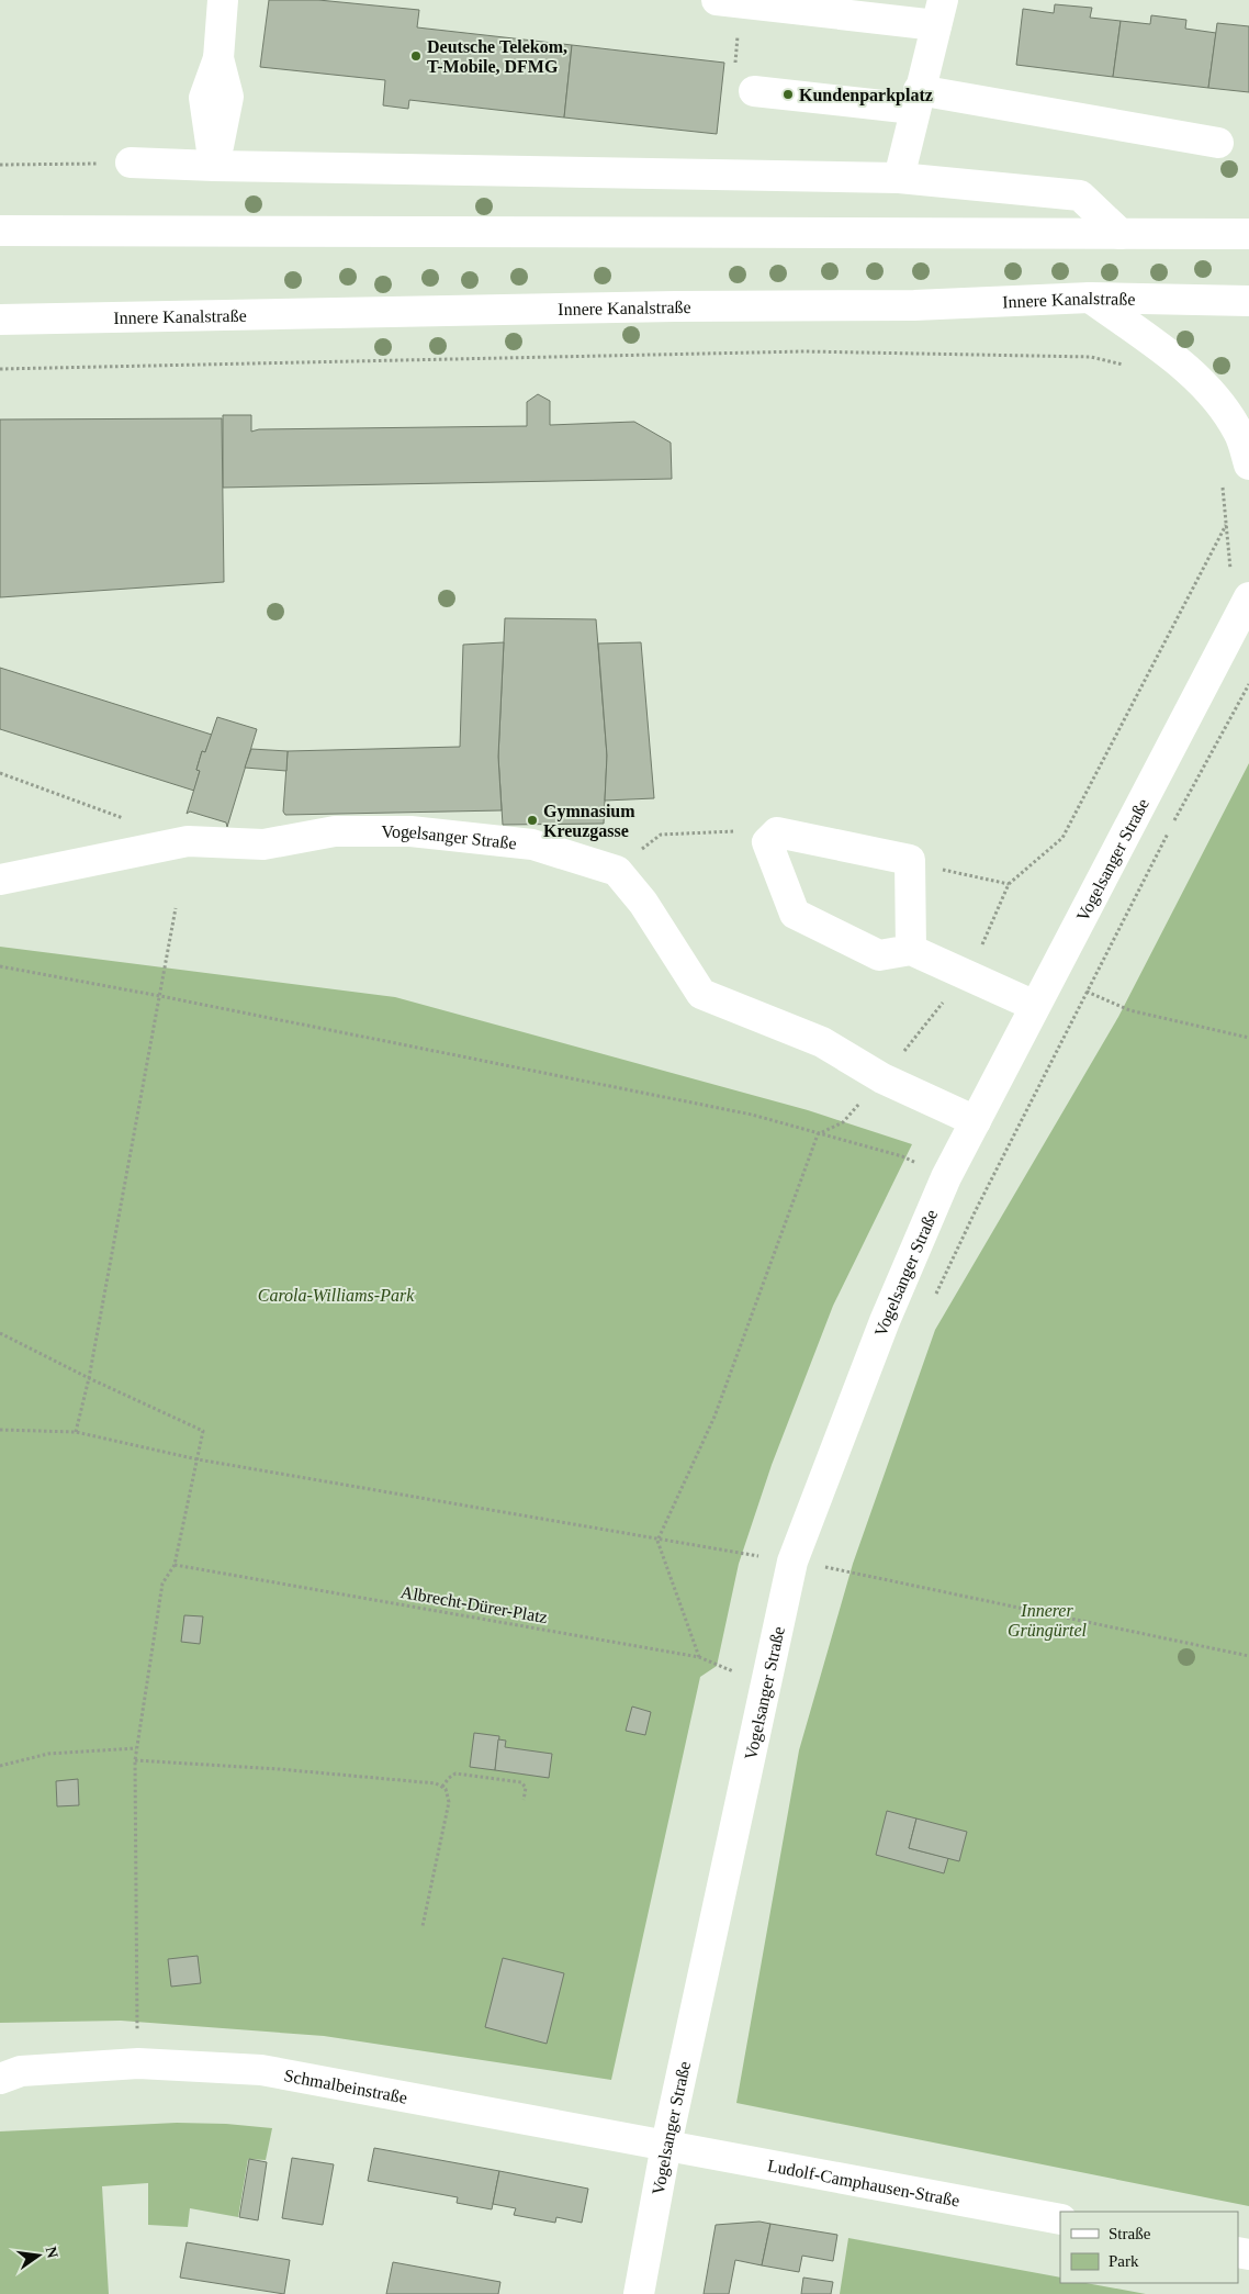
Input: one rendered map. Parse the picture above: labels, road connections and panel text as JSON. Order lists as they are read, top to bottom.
{
  "streets": {
    "main road": [
      "Innere Kanalstraße",
      "Vogelsanger Straße",
      "Schmalbeinstraße",
      "Ludolf-Camphausen-Straße"
    ],
    "path": ["Albrecht-Dürer-Platz"]
  },
  "crossings": [
    ["Vogelsanger Straße", "Albrecht-Dürer-Platz"],
    ["Vogelsanger Straße", "Schmalbeinstraße"],
    ["Vogelsanger Straße", "Ludolf-Camphausen-Straße"],
    ["Schmalbeinstraße", "Ludolf-Camphausen-Straße"]
  ],
  "parks": ["Carola-Williams-Park", "Innerer Grüngürtel"],
  "places": ["Deutsche Telekom, T-Mobile, DFMG", "Kundenparkplatz", "Gymnasium Kreuzgasse"],
  "legend": ["Straße", "Park"],
  "north": "right"
}
